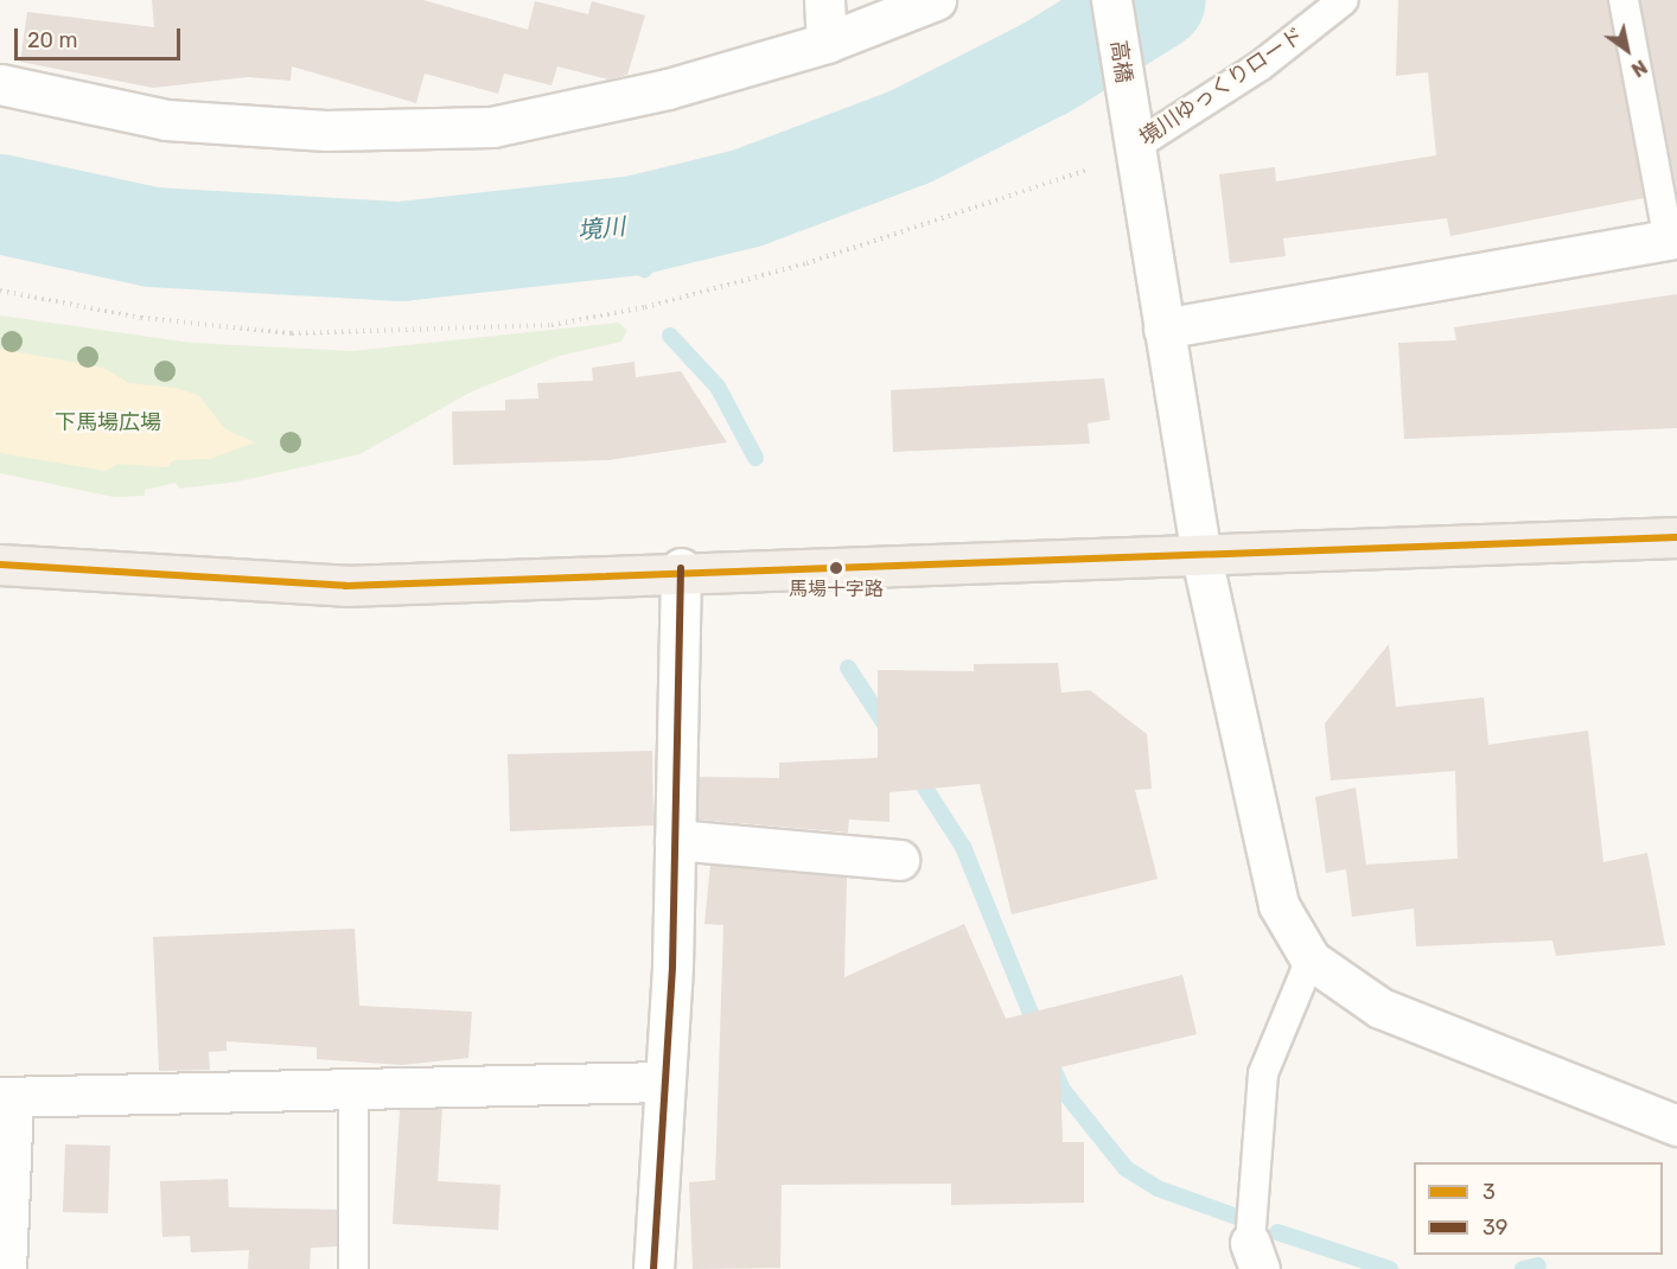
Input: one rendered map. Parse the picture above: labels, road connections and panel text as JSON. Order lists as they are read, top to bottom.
{
  "streets": {
    "street": ["高橋"],
    "lane": ["境川ゆっくりロード"]
  },
  "crossings": [
    ["高橋", "境川ゆっくりロード"]
  ],
  "water": ["境川"],
  "parks": ["下馬場広場"],
  "places": ["馬場十字路"],
  "lines": ["transit line 3", "transit line 39"],
  "legend": ["3", "39"],
  "scale_bar": "20 m",
  "north": "bottom right"
}
